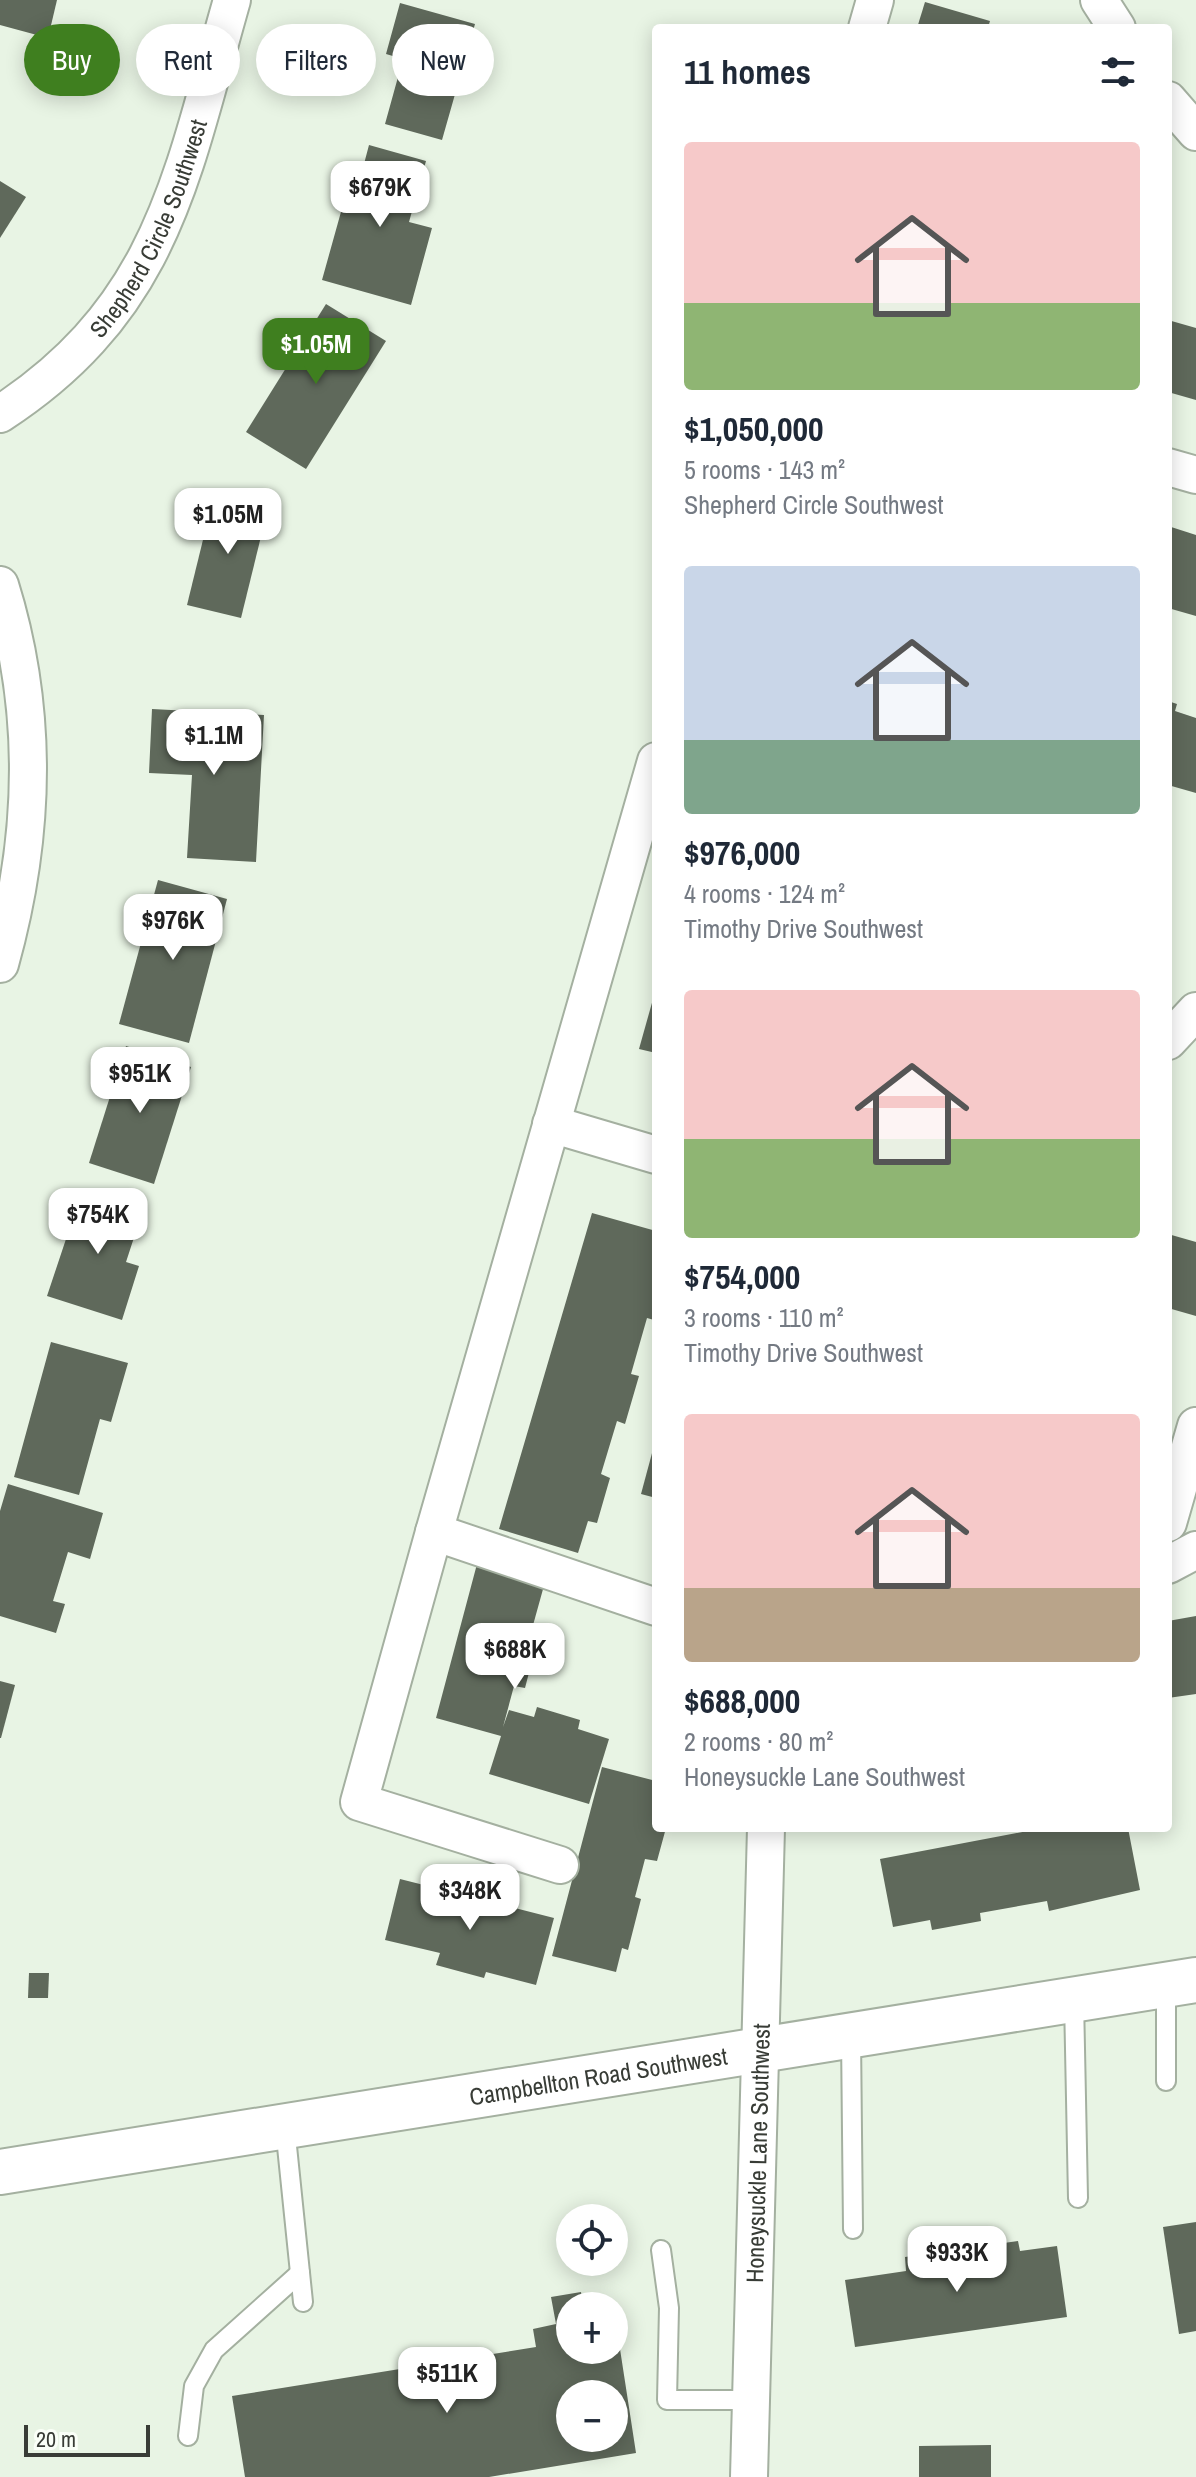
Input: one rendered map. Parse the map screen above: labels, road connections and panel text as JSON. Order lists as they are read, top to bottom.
{
  "streets": {
    "main road": ["Campbellton Road Southwest"],
    "street": ["Shepherd Circle Southwest", "Honeysuckle Lane Southwest"]
  },
  "crossings": [
    ["Campbellton Road Southwest", "Honeysuckle Lane Southwest"]
  ],
  "scale_bar": "20 m",
  "page": {
    "chip": [
      "Buy",
      "Rent",
      "Filters",
      "New"
    ],
    "heading": "11 homes",
    "list": [
      {
        "name": "$1,050,000",
        "note": "5 rooms · 143 m² · Shepherd Circle Southwest"
      },
      {
        "name": "$976,000",
        "note": "4 rooms · 124 m² · Timothy Drive Southwest"
      },
      {
        "name": "$754,000",
        "note": "3 rooms · 110 m² · Timothy Drive Southwest"
      },
      {
        "name": "$688,000",
        "note": "2 rooms · 80 m² · Honeysuckle Lane Southwest"
      }
    ],
    "price": [
      "$679K",
      "$1.05M",
      "$1.05M",
      "$1.1M",
      "$976K",
      "$951K",
      "$754K",
      "$688K",
      "$348K",
      "$933K",
      "$511K"
    ],
    "map_buttons": ["+", "−"],
    "scale": "20 m"
  }
}
